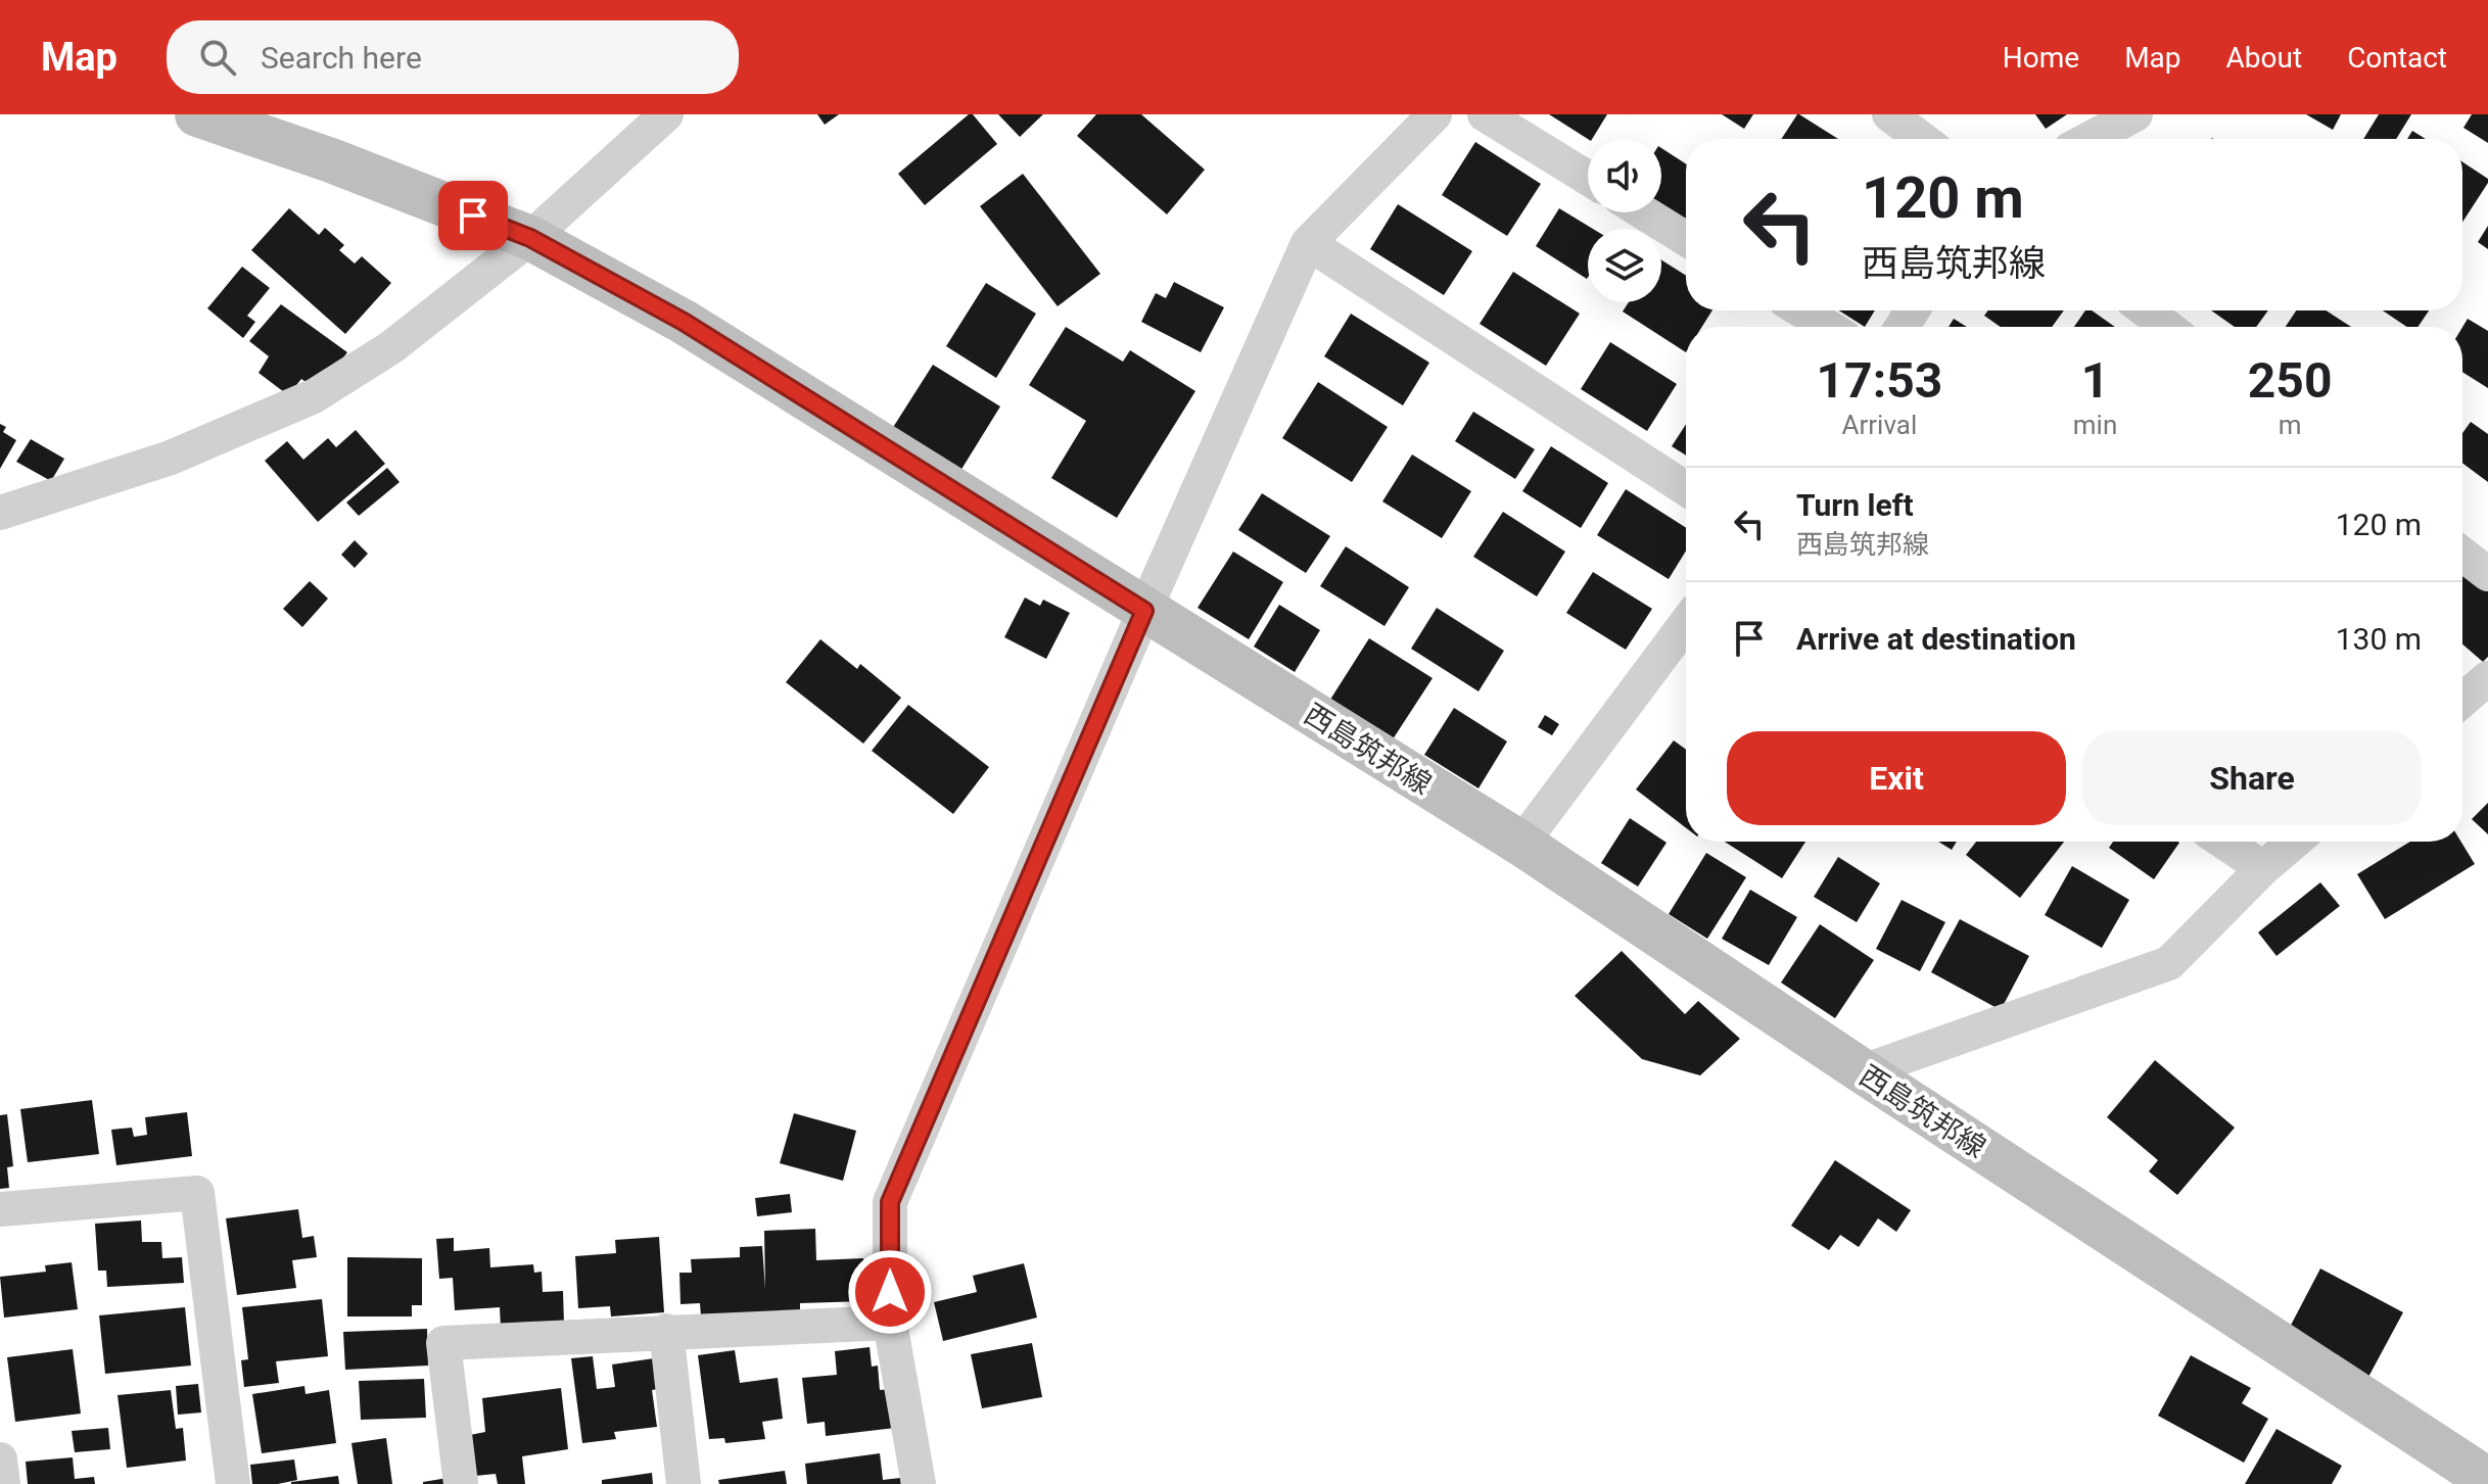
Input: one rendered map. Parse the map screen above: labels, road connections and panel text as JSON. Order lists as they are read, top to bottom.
{
  "streets": {
    "main road": ["西島筑邦線"]
  },
  "page": {
    "header": "Map",
    "search": "Search here",
    "nav": [
      "Home",
      "Map",
      "About",
      "Contact"
    ],
    "turn": ["120 m", "西島筑邦線"],
    "eta": [
      "17:53",
      "Arrival",
      "1",
      "min",
      "250",
      "m"
    ],
    "list": [
      {
        "name": "Turn left",
        "note": "西島筑邦線",
        "value": "120 m"
      },
      {
        "name": "Arrive at destination",
        "value": "130 m"
      }
    ],
    "buttons": ["Exit", "Share"]
  }
}
